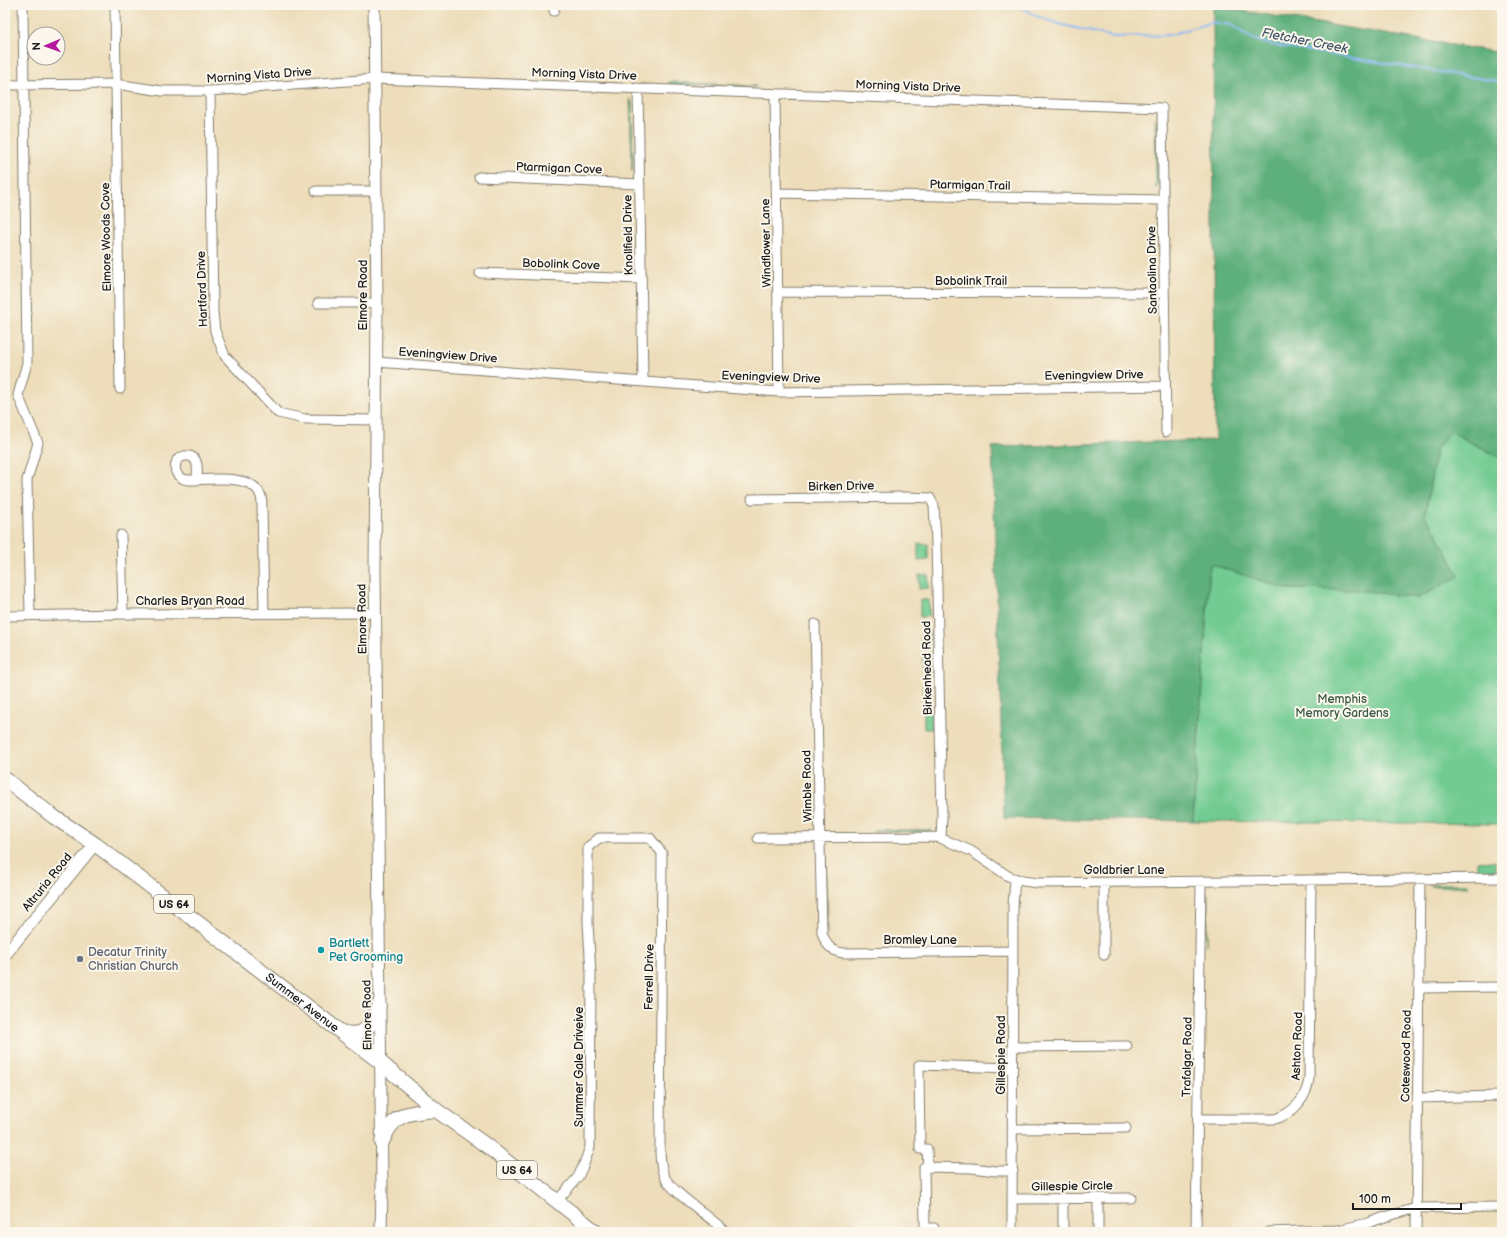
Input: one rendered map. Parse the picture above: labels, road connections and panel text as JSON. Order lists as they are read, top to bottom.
{
  "streets": {
    "main road": ["US 64", "Summer Avenue"],
    "street": [
      "Morning Vista Drive",
      "Ptarmigan Cove",
      "Ptarmigan Trail",
      "Knollfield Drive",
      "Elmore Woods Cove",
      "Windflower Lane",
      "Bobolink Cove",
      "Santaolina Drive",
      "Bobolink Trail",
      "Hartford Drive",
      "Elmore Road",
      "Eveningview Drive",
      "Birken Drive",
      "Charles Bryan Road",
      "Birkenhead Road",
      "Wimble Road",
      "Goldbrier Lane",
      "Altruria Road",
      "Bromley Lane",
      "Ferrell Drive",
      "Ashton Road",
      "Gillespie Road",
      "Coteswood Road",
      "Trafalgar Road",
      "Summer Gale Driveive",
      "Gillespie Circle"
    ]
  },
  "crossings": [
    ["Morning Vista Drive", "Knollfield Drive"],
    ["Morning Vista Drive", "Elmore Woods Cove"],
    ["Morning Vista Drive", "Windflower Lane"],
    ["Morning Vista Drive", "Santaolina Drive"],
    ["Morning Vista Drive", "Hartford Drive"],
    ["Morning Vista Drive", "Elmore Road"],
    ["Ptarmigan Cove", "Knollfield Drive"],
    ["Ptarmigan Trail", "Windflower Lane"],
    ["Ptarmigan Trail", "Santaolina Drive"],
    ["Knollfield Drive", "Bobolink Cove"],
    ["Knollfield Drive", "Eveningview Drive"],
    ["Windflower Lane", "Bobolink Trail"],
    ["Windflower Lane", "Eveningview Drive"],
    ["Santaolina Drive", "Bobolink Trail"],
    ["Santaolina Drive", "Eveningview Drive"],
    ["Hartford Drive", "Elmore Road"],
    ["Elmore Road", "Eveningview Drive"],
    ["Elmore Road", "Charles Bryan Road"],
    ["Elmore Road", "Summer Avenue"],
    ["Birken Drive", "Birkenhead Road"],
    ["Birkenhead Road", "Goldbrier Lane"],
    ["Wimble Road", "Goldbrier Lane"],
    ["Wimble Road", "Bromley Lane"],
    ["Goldbrier Lane", "Ashton Road"],
    ["Goldbrier Lane", "Gillespie Road"],
    ["Goldbrier Lane", "Coteswood Road"],
    ["Goldbrier Lane", "Trafalgar Road"],
    ["Altruria Road", "Summer Avenue"],
    ["Bromley Lane", "Gillespie Road"],
    ["Ferrell Drive", "Summer Gale Driveive"],
    ["Summer Avenue", "Summer Gale Driveive"],
    ["Ashton Road", "Trafalgar Road"],
    ["Gillespie Road", "Gillespie Circle"]
  ],
  "water": ["Fletcher Creek"],
  "parks": ["Memphis Memory Gardens"],
  "places": ["Bartlett Pet Grooming", "Decatur Trinity Christian Church"],
  "scale_bar": "100 m",
  "north": "left"
}
